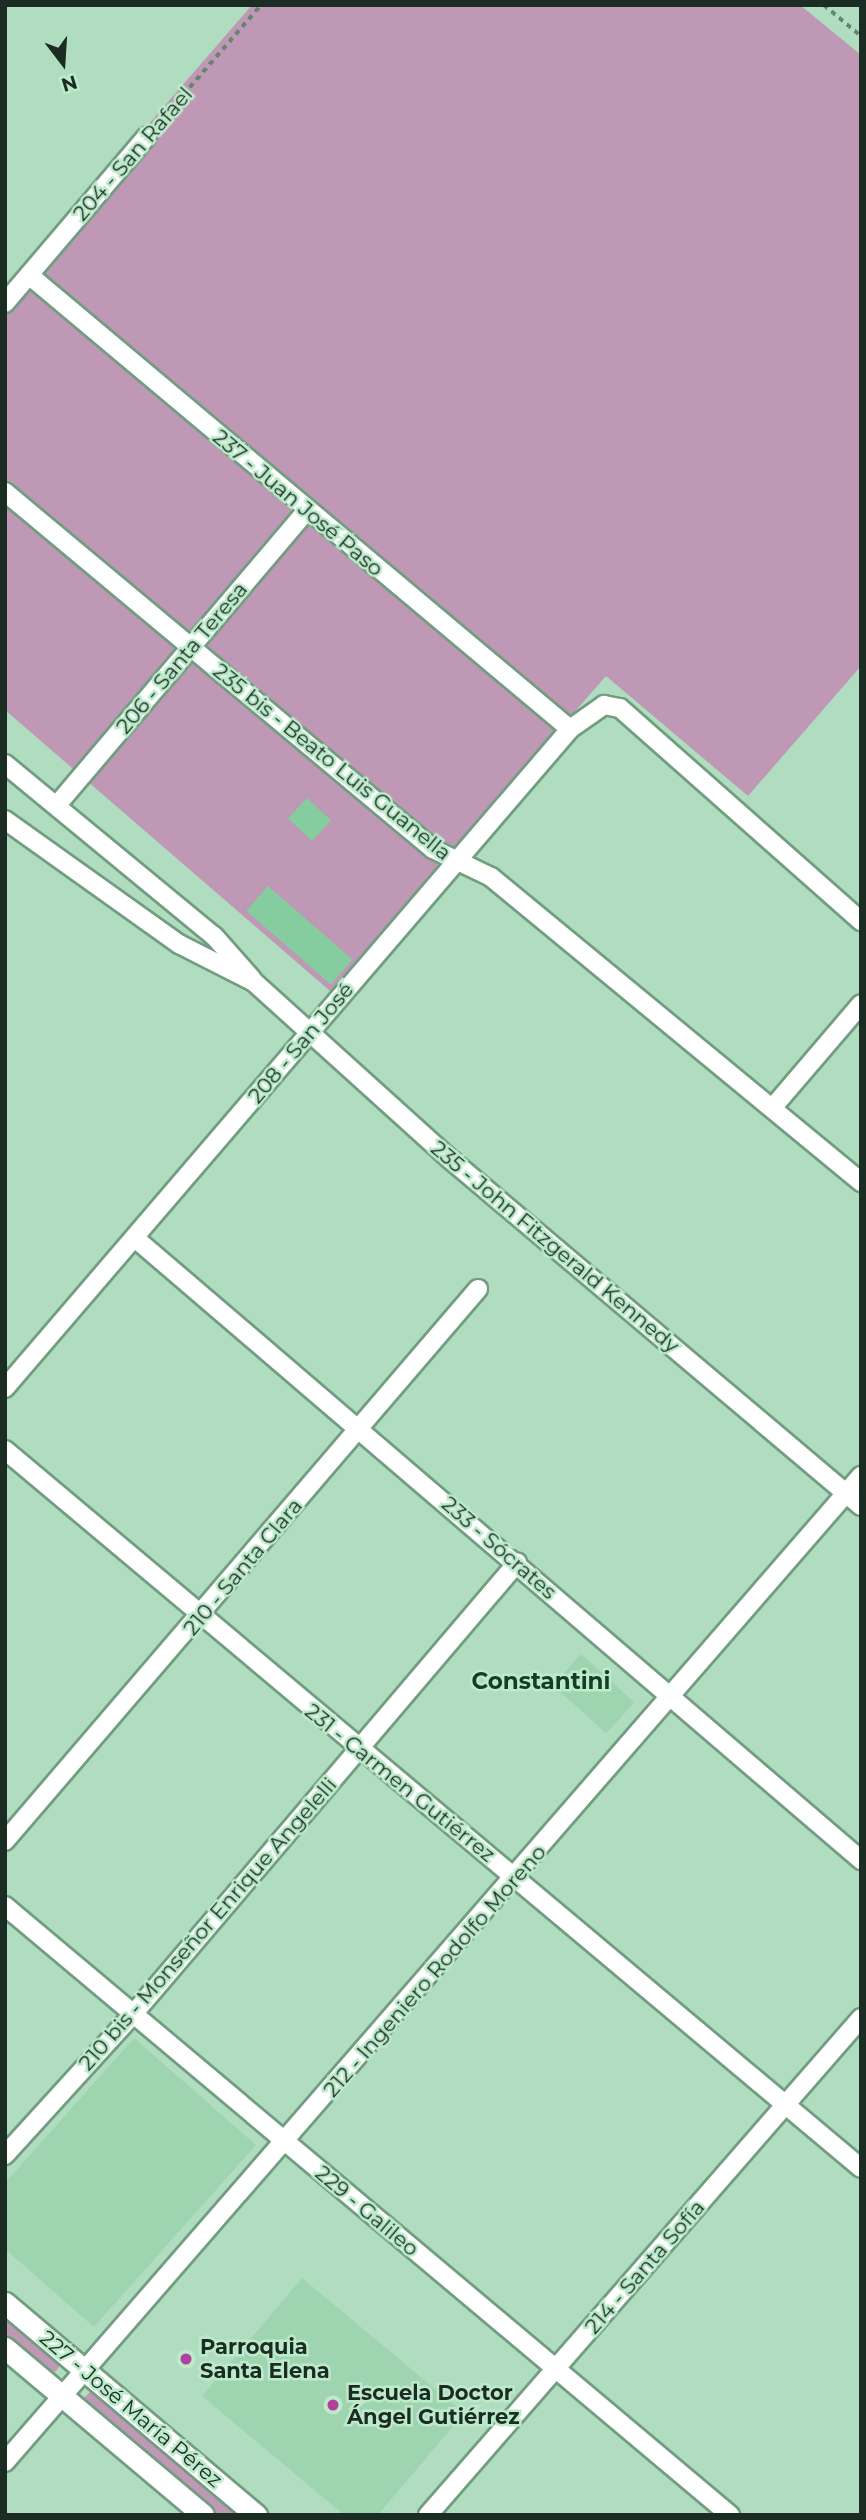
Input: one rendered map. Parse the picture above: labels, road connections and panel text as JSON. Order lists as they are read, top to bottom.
{
  "streets": {
    "street": [
      "204 - San Rafael",
      "237 - Juan José Paso",
      "206 - Santa Teresa",
      "235 bis - Beato Luis Guanella",
      "208 - San José",
      "235 - John Fitzgerald Kennedy",
      "233 - Sócrates",
      "210 - Santa Clara",
      "231 - Carmen Gutiérrez",
      "210 bis - Monseñor Enrique Angelelli",
      "212 - Ingeniero Rodolfo Moreno",
      "229 - Galileo",
      "214 - Santa Sofía",
      "227 - José María Pérez"
    ]
  },
  "crossings": [
    ["204 - San Rafael", "237 - Juan José Paso"],
    ["237 - Juan José Paso", "206 - Santa Teresa"],
    ["237 - Juan José Paso", "208 - San José"],
    ["206 - Santa Teresa", "235 bis - Beato Luis Guanella"],
    ["206 - Santa Teresa", "235 - John Fitzgerald Kennedy"],
    ["235 bis - Beato Luis Guanella", "208 - San José"],
    ["208 - San José", "235 - John Fitzgerald Kennedy"],
    ["208 - San José", "233 - Sócrates"],
    ["235 - John Fitzgerald Kennedy", "212 - Ingeniero Rodolfo Moreno"],
    ["233 - Sócrates", "210 - Santa Clara"],
    ["233 - Sócrates", "210 bis - Monseñor Enrique Angelelli"],
    ["233 - Sócrates", "212 - Ingeniero Rodolfo Moreno"],
    ["210 - Santa Clara", "231 - Carmen Gutiérrez"],
    ["231 - Carmen Gutiérrez", "210 bis - Monseñor Enrique Angelelli"],
    ["231 - Carmen Gutiérrez", "212 - Ingeniero Rodolfo Moreno"],
    ["231 - Carmen Gutiérrez", "214 - Santa Sofía"],
    ["210 bis - Monseñor Enrique Angelelli", "229 - Galileo"],
    ["212 - Ingeniero Rodolfo Moreno", "229 - Galileo"],
    ["212 - Ingeniero Rodolfo Moreno", "227 - José María Pérez"],
    ["229 - Galileo", "214 - Santa Sofía"]
  ],
  "districts": ["Constantini"],
  "places": ["Parroquia Santa Elena", "Escuela Doctor Ángel Gutiérrez"],
  "north": "bottom"
}
